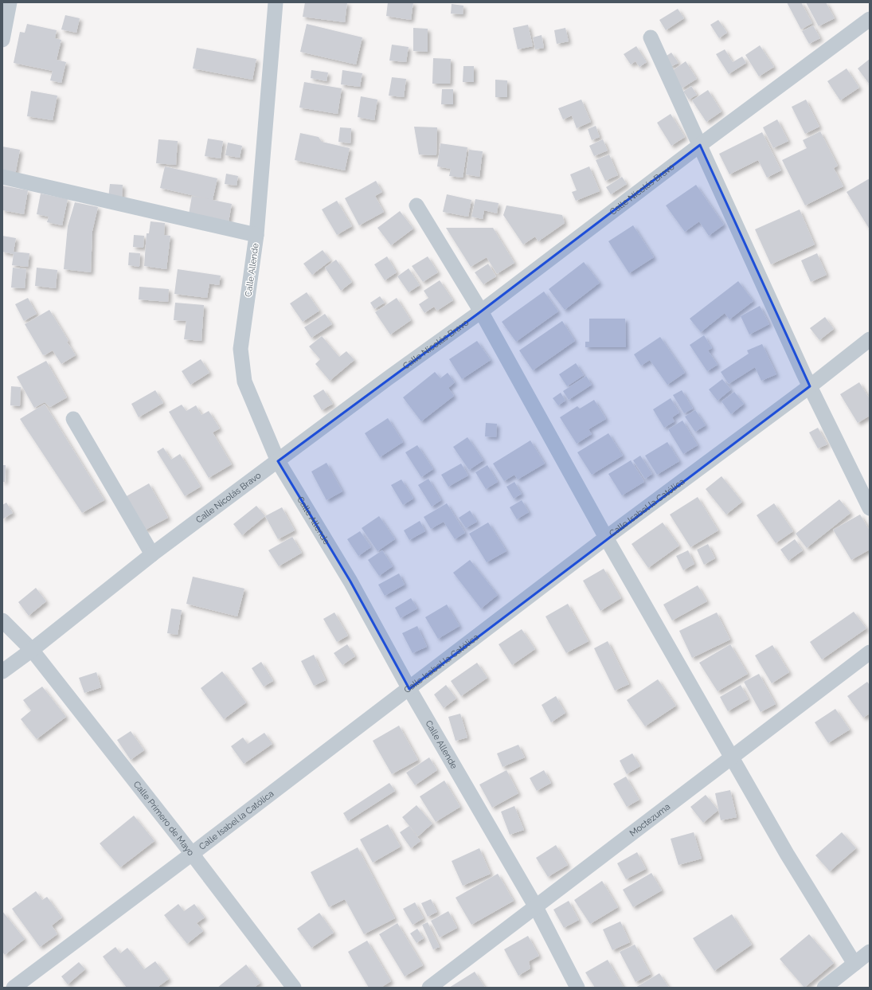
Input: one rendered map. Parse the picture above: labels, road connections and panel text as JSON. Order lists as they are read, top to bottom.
{
  "streets": {
    "street": [
      "Calle Nicolás Bravo",
      "Calle Allende",
      "Calle Isabel la Católica",
      "Calle Primero de Mayo",
      "Moctezuma"
    ]
  },
  "crossings": [
    ["Calle Nicolás Bravo", "Calle Allende"],
    ["Calle Nicolás Bravo", "Calle Primero de Mayo"],
    ["Calle Allende", "Calle Isabel la Católica"],
    ["Calle Allende", "Moctezuma"],
    ["Calle Isabel la Católica", "Calle Primero de Mayo"]
  ]
}
